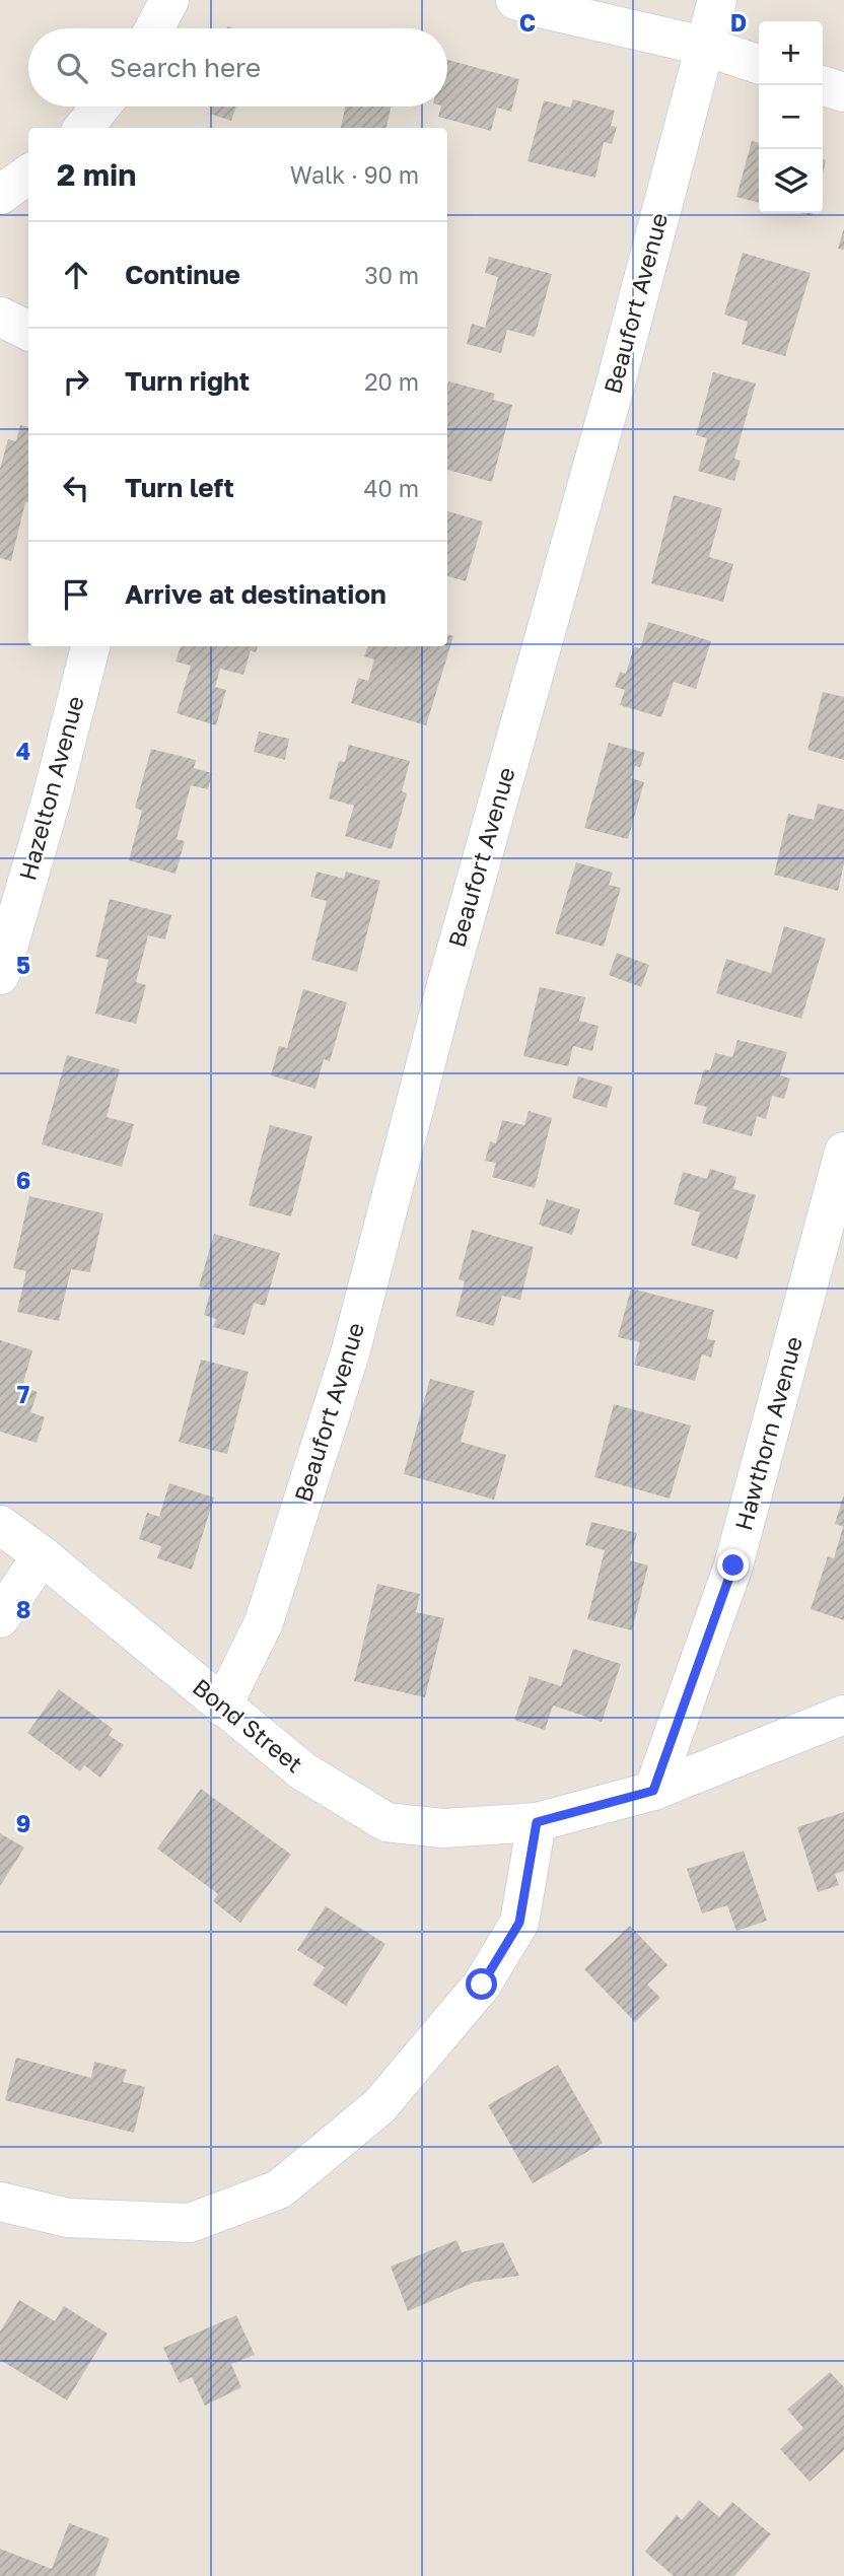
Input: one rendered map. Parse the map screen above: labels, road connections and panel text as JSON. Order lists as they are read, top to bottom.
{
  "streets": {
    "street": [
      "Beaufort Avenue",
      "Hazelton Avenue",
      "Hawthorn Avenue",
      "Bond Street"
    ]
  },
  "crossings": [
    ["Beaufort Avenue", "Bond Street"],
    ["Hawthorn Avenue", "Bond Street"]
  ],
  "page": {
    "map_buttons": ["+", "−"],
    "search": "Search here",
    "heading": ["2 min", "Walk · 90 m"],
    "list": [
      ["Continue", "30 m"],
      ["Turn right", "20 m"],
      ["Turn left", "40 m"],
      "Arrive at destination"
    ]
  },
  "grid": {
    "columns": ["C", "D"],
    "rows": [
      "4",
      "5",
      "6",
      "7",
      "8",
      "9"
    ]
  }
}
